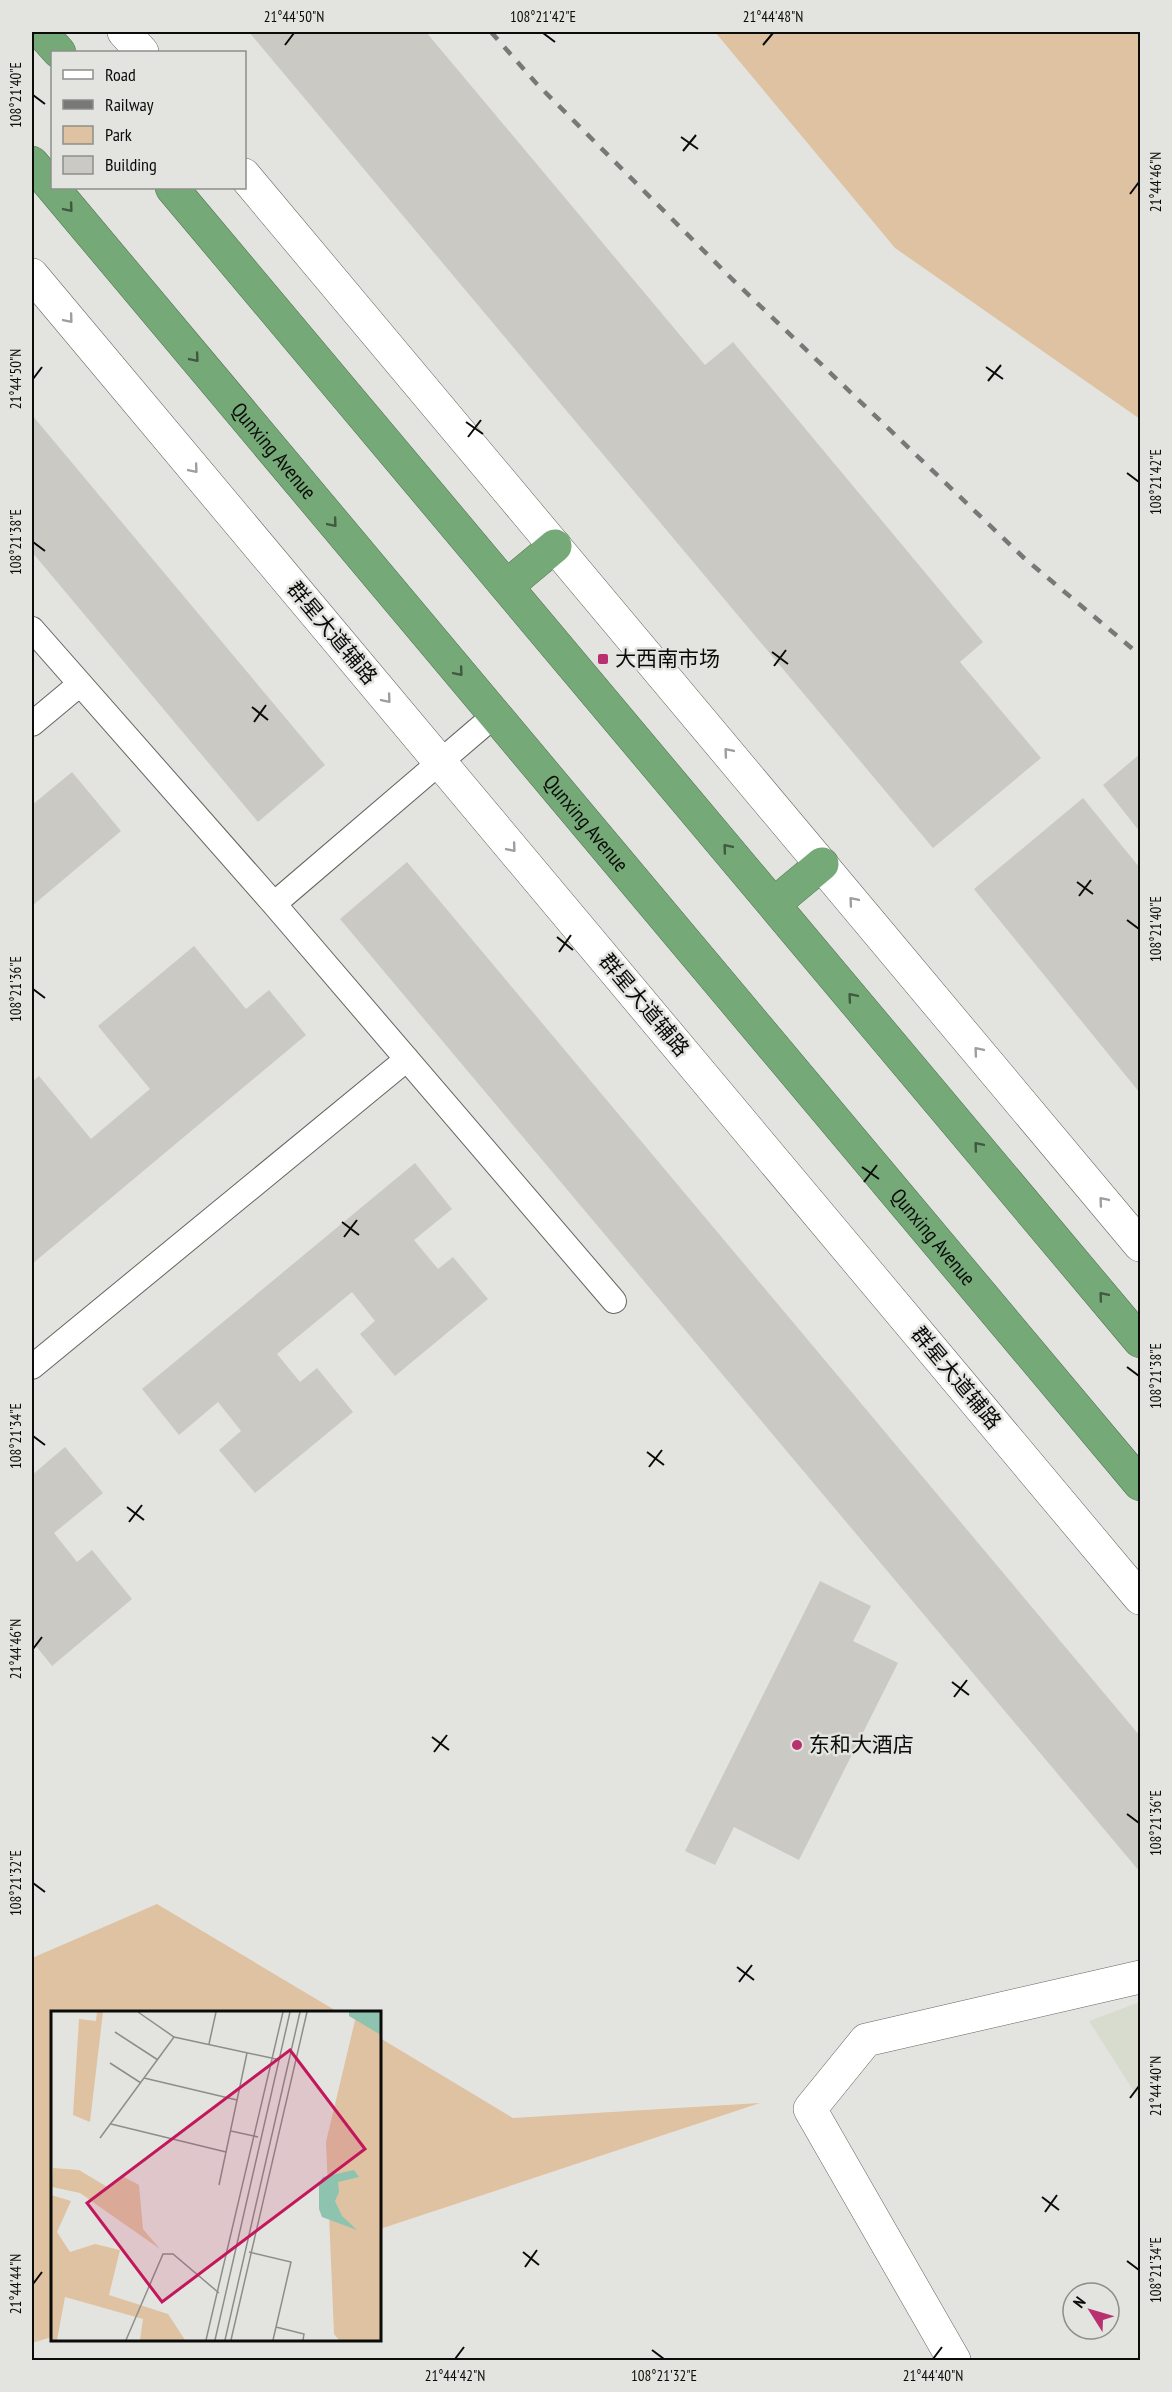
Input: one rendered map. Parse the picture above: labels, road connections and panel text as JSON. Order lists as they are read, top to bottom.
{
  "streets": {
    "highway": ["Qunxing Avenue"],
    "street": ["群星大道辅路"]
  },
  "places": {
    "transit": ["大西南市场"],
    "other": ["东和大酒店"]
  },
  "legend": [
    "Road",
    "Railway",
    "Park",
    "Building"
  ],
  "north": "top left",
  "coordinates": [
    "21°44'50\"N",
    "108°21'42\"E",
    "21°44'48\"N",
    "108°21'40\"E",
    "21°44'46\"N",
    "108°21'38\"E",
    "108°21'36\"E",
    "108°21'34\"E",
    "108°21'32\"E",
    "21°44'40\"N",
    "21°44'44\"N",
    "21°44'42\"N"
  ]
}
